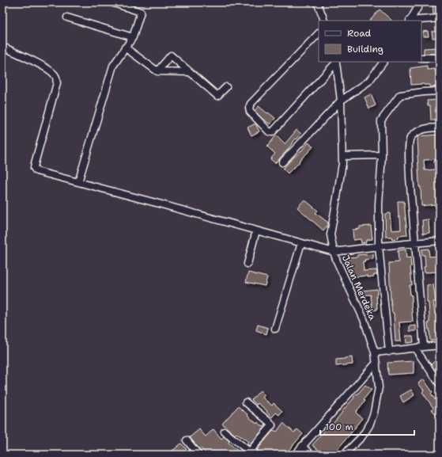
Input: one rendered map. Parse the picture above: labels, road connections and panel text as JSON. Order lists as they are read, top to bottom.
{
  "streets": {
    "street": ["Jalan Merdeka"]
  },
  "legend": ["Road", "Building"],
  "scale_bar": "100 m"
}
